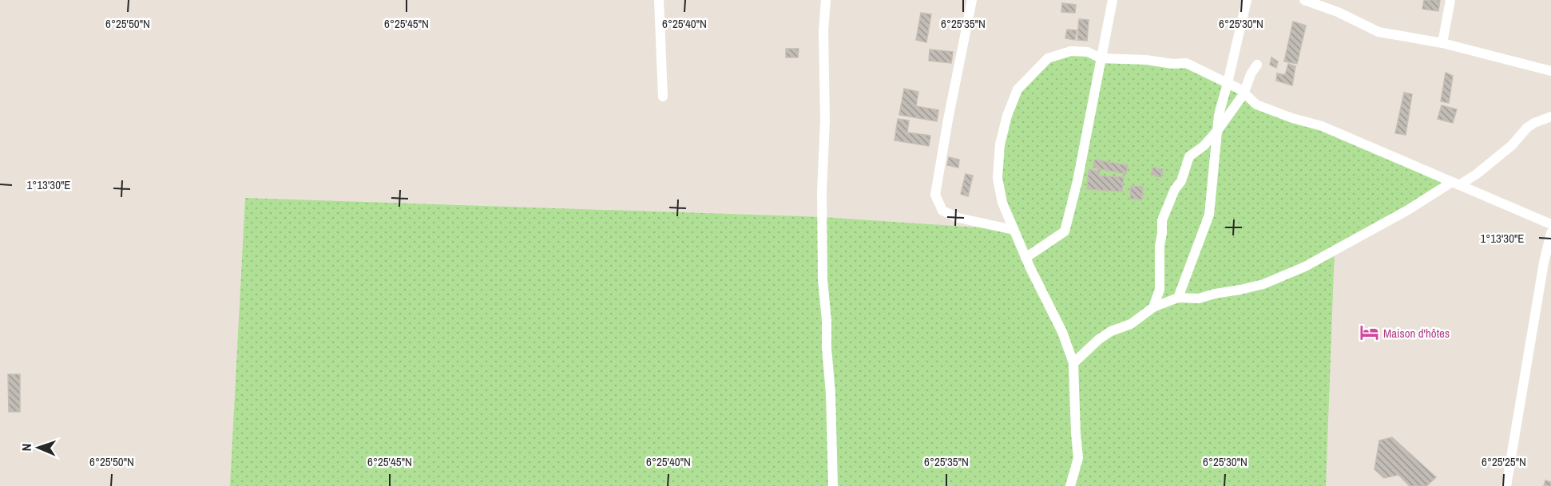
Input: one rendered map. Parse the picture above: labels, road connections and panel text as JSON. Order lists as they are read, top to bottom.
{
  "places": {
    "hotel": ["Maison d'hôtes"]
  },
  "north": "left",
  "coordinates": [
    "6°25'50\"N",
    "6°25'45\"N",
    "6°25'40\"N",
    "6°25'35\"N",
    "6°25'30\"N",
    "1°13'30\"E",
    "6°25'25\"N"
  ]
}
